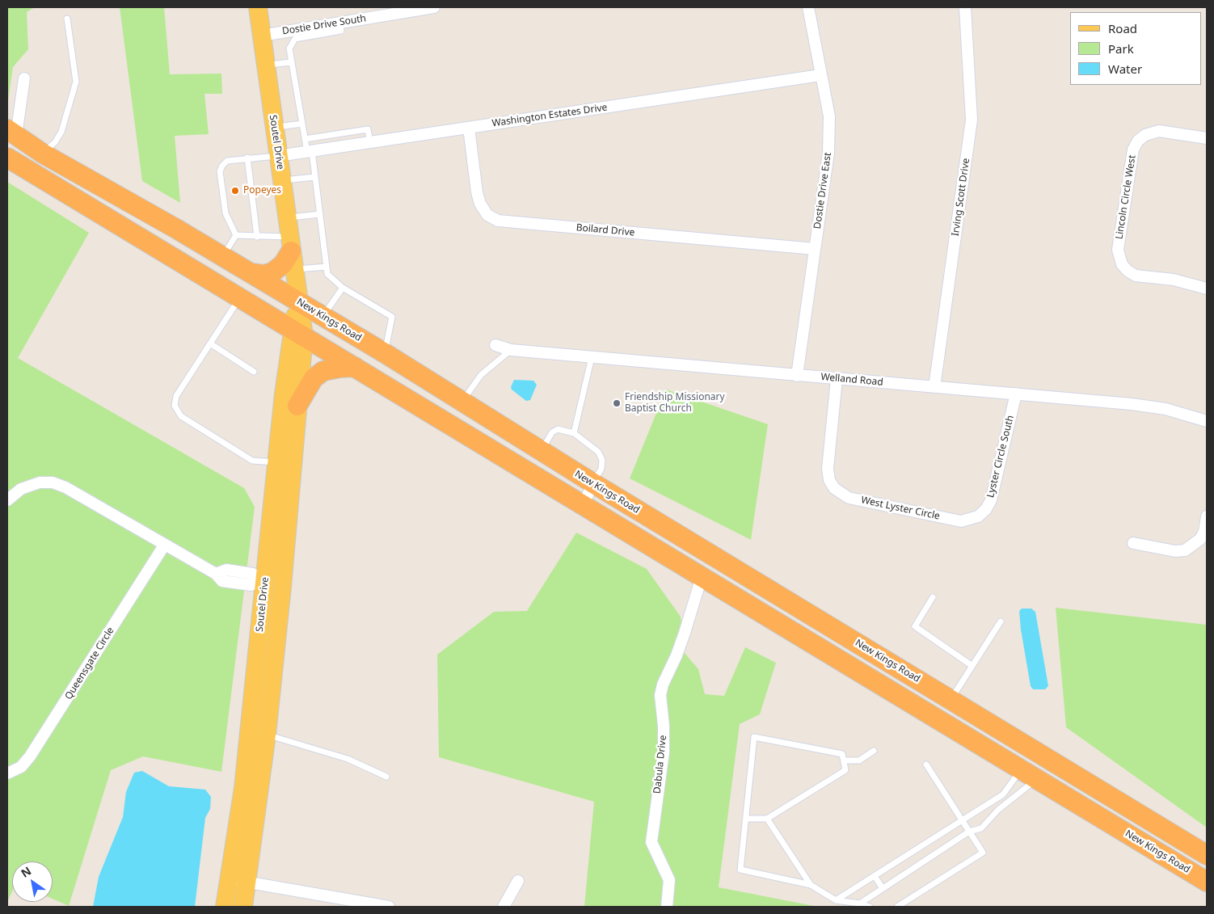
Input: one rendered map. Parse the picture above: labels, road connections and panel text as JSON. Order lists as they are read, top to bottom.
{
  "streets": {
    "highway": ["New Kings Road"],
    "main road": ["Soutel Drive"],
    "street": [
      "Dostie Drive South",
      "Washington Estates Drive",
      "Dostie Drive East",
      "Irving Scott Drive",
      "Lincoln Circle West",
      "Boilard Drive",
      "Welland Road",
      "Lyster Circle South",
      "West Lyster Circle",
      "Queensgate Circle",
      "Dabula Drive"
    ]
  },
  "crossings": [
    ["Dostie Drive South", "Soutel Drive"],
    ["Washington Estates Drive", "Soutel Drive"],
    ["Washington Estates Drive", "Dostie Drive East"],
    ["Washington Estates Drive", "Boilard Drive"],
    ["Soutel Drive", "New Kings Road"],
    ["Dostie Drive East", "Boilard Drive"],
    ["Dostie Drive East", "Welland Road"],
    ["Irving Scott Drive", "Welland Road"],
    ["New Kings Road", "Dabula Drive"],
    ["Welland Road", "Lyster Circle South"],
    ["Welland Road", "West Lyster Circle"],
    ["Lyster Circle South", "West Lyster Circle"]
  ],
  "places": ["Popeyes", "Friendship Missionary Baptist Church"],
  "legend": ["Road", "Park", "Water"],
  "north": "top left"
}
